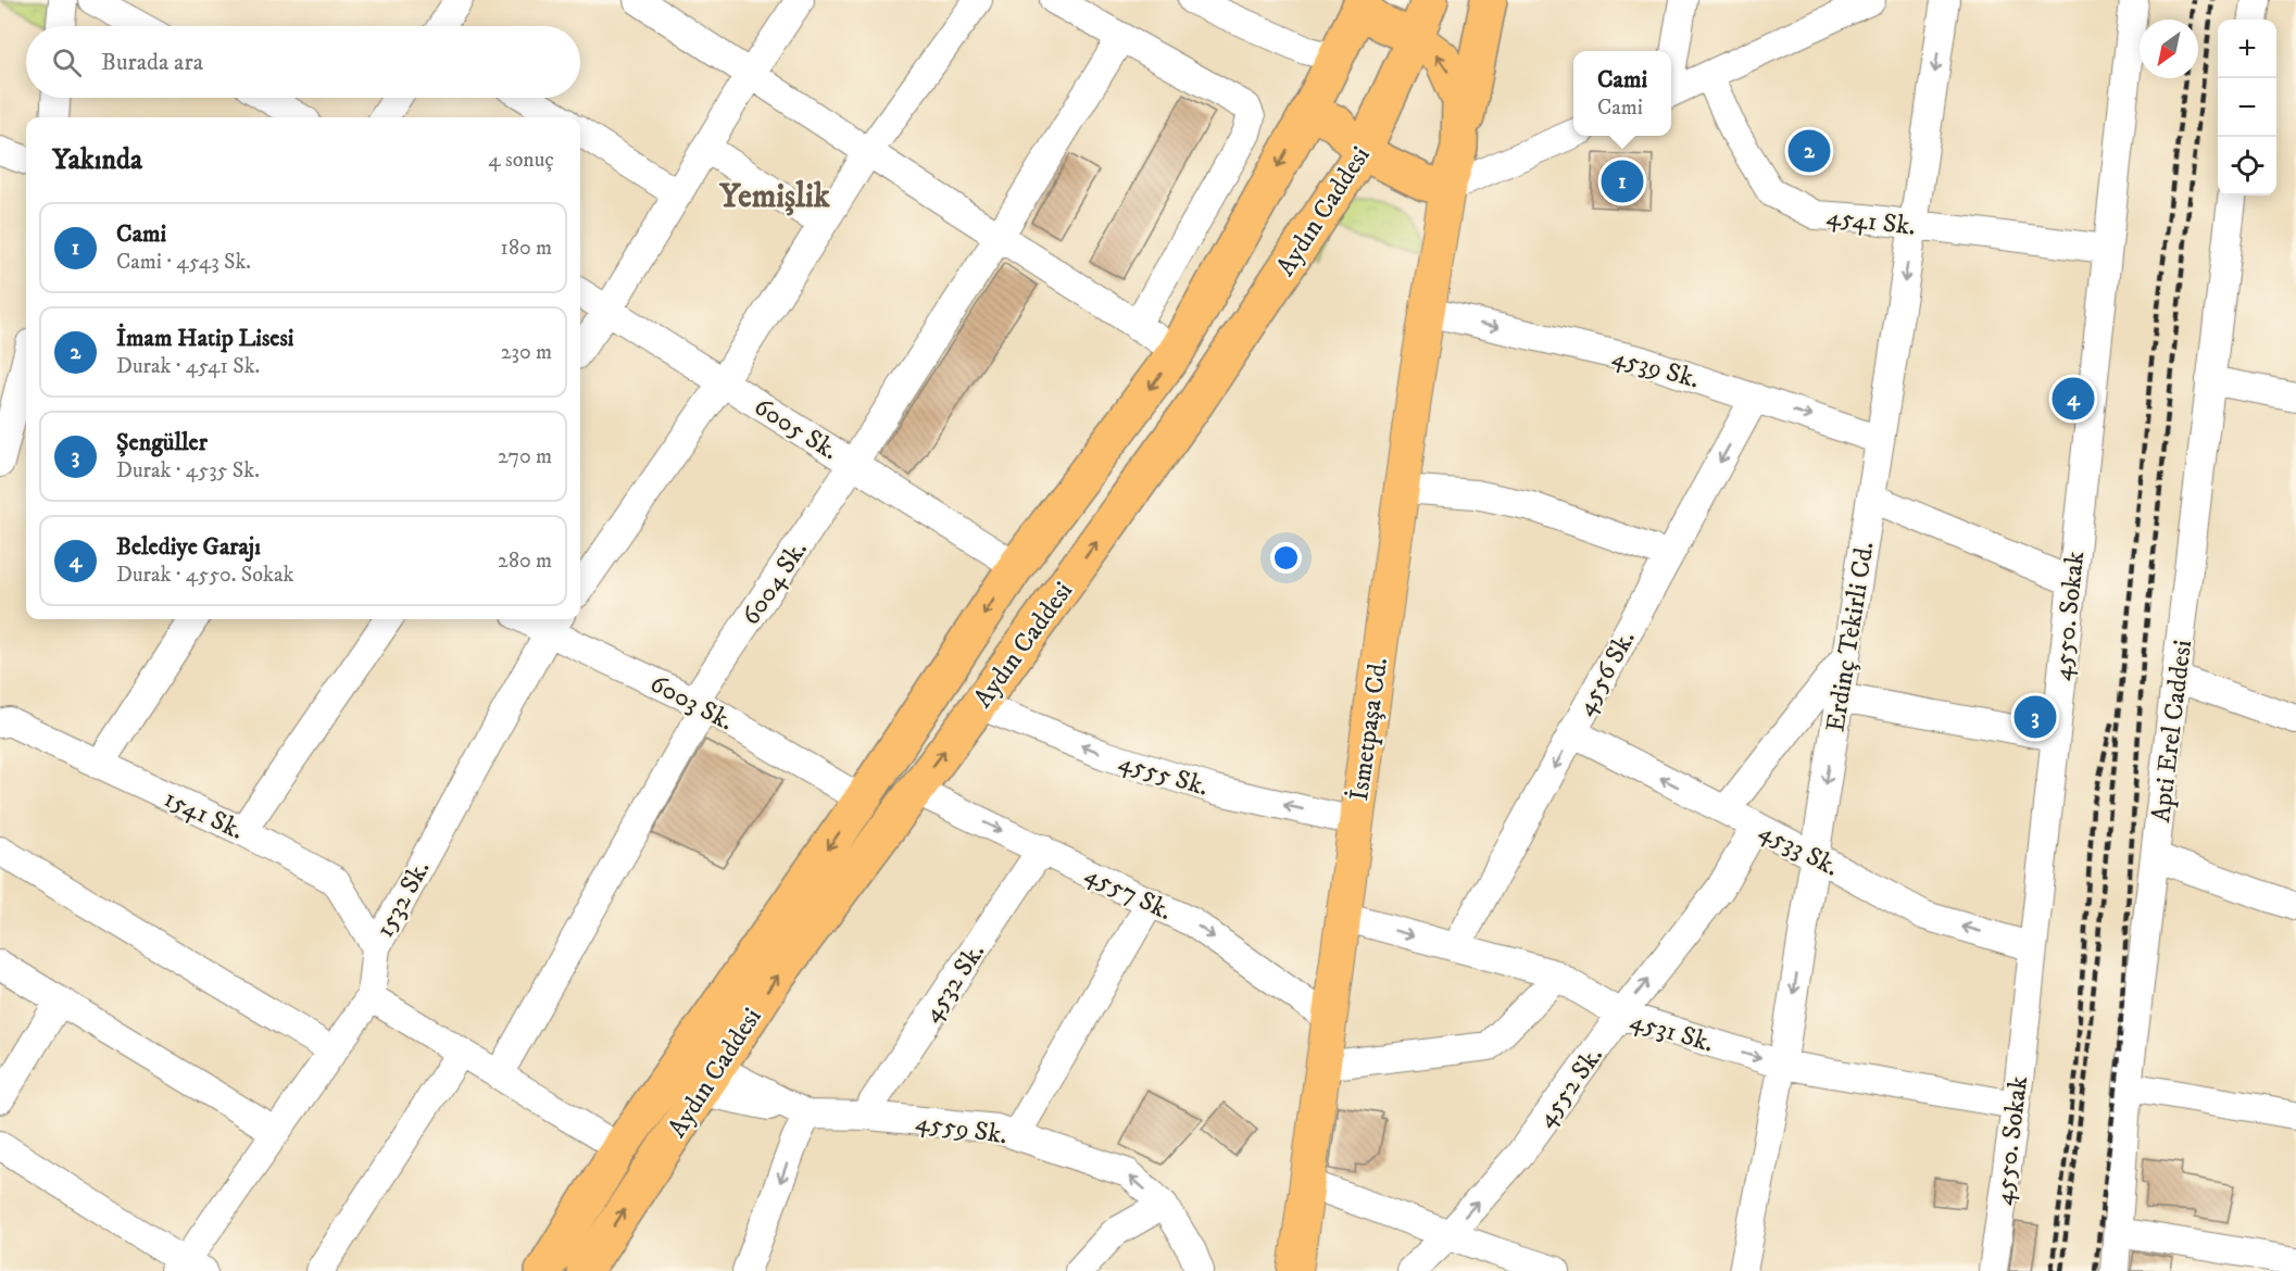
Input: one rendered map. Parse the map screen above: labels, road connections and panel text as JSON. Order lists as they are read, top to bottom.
{
  "streets": {
    "highway": ["Aydın Caddesi"],
    "main road": ["İsmetpaşa Cd."],
    "street": [
      "4541 Sk.",
      "4539 Sk.",
      "6005 Sk.",
      "6004 Sk.",
      "4550. Sokak",
      "Erdinç Tekirli Cd.",
      "4556 Sk.",
      "6003 Sk.",
      "Apti Erel Caddesi",
      "4555 Sk.",
      "1541 Sk.",
      "4533 Sk.",
      "4557 Sk.",
      "1532 Sk.",
      "4532 Sk.",
      "4531 Sk.",
      "4552 Sk.",
      "4559 Sk."
    ]
  },
  "crossings": [
    ["Aydın Caddesi", "6005 Sk."],
    ["Aydın Caddesi", "6003 Sk."],
    ["Aydın Caddesi", "4555 Sk."],
    ["Aydın Caddesi", "4557 Sk."],
    ["Aydın Caddesi", "4559 Sk."],
    ["4541 Sk.", "4550. Sokak"],
    ["4541 Sk.", "Erdinç Tekirli Cd."],
    ["4539 Sk.", "Erdinç Tekirli Cd."],
    ["4539 Sk.", "4556 Sk."],
    ["4539 Sk.", "İsmetpaşa Cd."],
    ["6005 Sk.", "6004 Sk."],
    ["6004 Sk.", "6003 Sk."],
    ["4550. Sokak", "4533 Sk."],
    ["4550. Sokak", "4531 Sk."],
    ["Erdinç Tekirli Cd.", "4533 Sk."],
    ["Erdinç Tekirli Cd.", "4531 Sk."],
    ["4556 Sk.", "4533 Sk."],
    ["4556 Sk.", "4531 Sk."],
    ["6003 Sk.", "1532 Sk."],
    ["İsmetpaşa Cd.", "4555 Sk."],
    ["İsmetpaşa Cd.", "4557 Sk."],
    ["İsmetpaşa Cd.", "4531 Sk."],
    ["1541 Sk.", "1532 Sk."],
    ["4533 Sk.", "4552 Sk."],
    ["4557 Sk.", "4532 Sk."],
    ["4532 Sk.", "4559 Sk."],
    ["4531 Sk.", "4552 Sk."]
  ],
  "one_way": [
    "Erdinç Tekirli Cd.",
    "4556 Sk.",
    "4555 Sk.",
    "4557 Sk.",
    "4531 Sk.",
    "4552 Sk."
  ],
  "districts": ["Yemişlik"],
  "north": "bottom left",
  "page": {
    "map_buttons": ["+", "−"],
    "search": "Burada ara",
    "popup": ["Cami", "Cami"],
    "heading": ["Yakında", "4 sonuç"],
    "pins": [
      "2",
      "1",
      "4",
      "3"
    ],
    "list": [
      {
        "mark": "1",
        "name": "Cami",
        "note": "Cami · 4543 Sk.",
        "value": "180 m"
      },
      {
        "mark": "2",
        "name": "İmam Hatip Lisesi",
        "note": "Durak · 4541 Sk.",
        "value": "230 m"
      },
      {
        "mark": "3",
        "name": "Şengüller",
        "note": "Durak · 4535 Sk.",
        "value": "270 m"
      },
      {
        "mark": "4",
        "name": "Belediye Garajı",
        "note": "Durak · 4550. Sokak",
        "value": "280 m"
      }
    ]
  }
}
